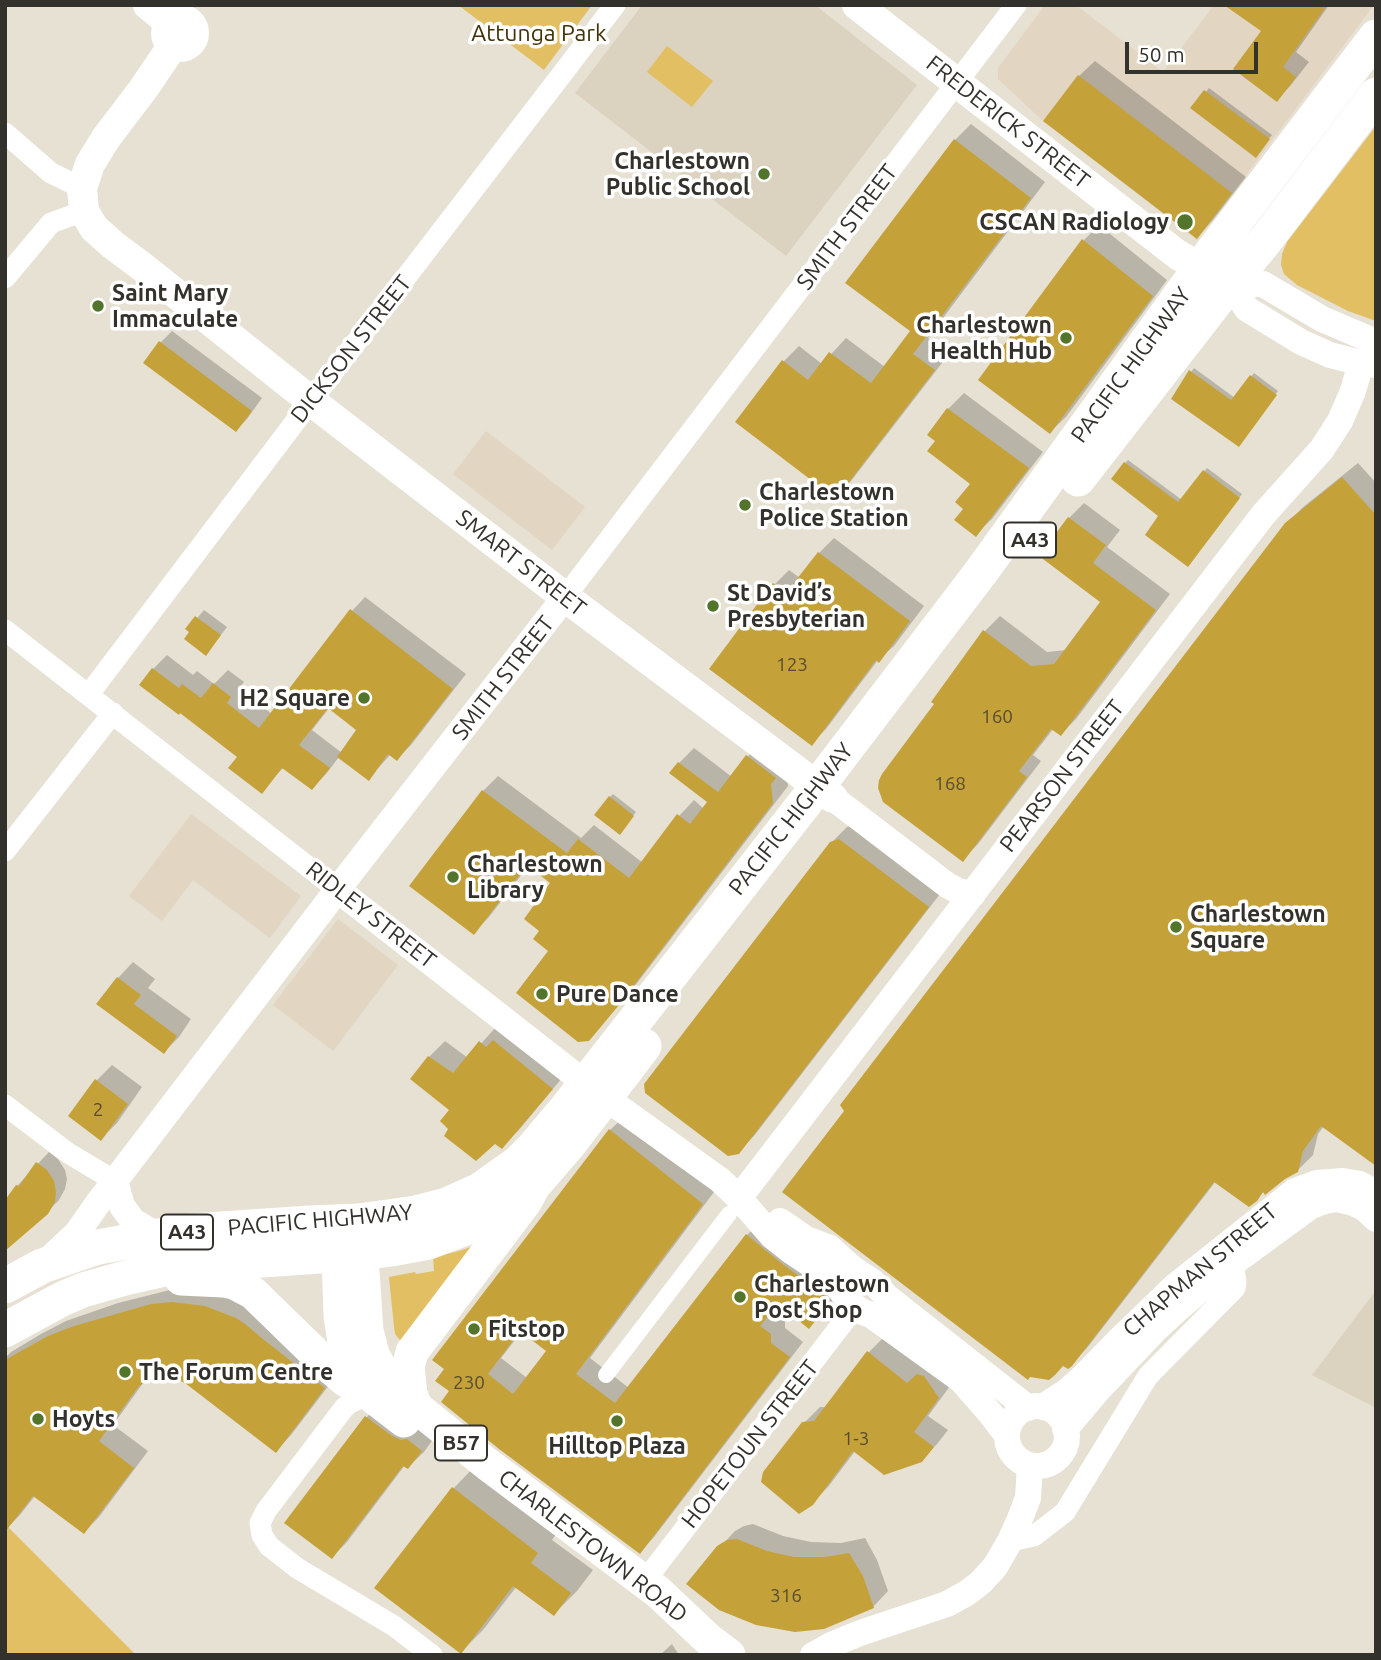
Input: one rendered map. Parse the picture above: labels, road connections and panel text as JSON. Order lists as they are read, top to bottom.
{
  "streets": {
    "highway": ["PACIFIC HIGHWAY", "A43"],
    "main road": [
      "FREDERICK STREET",
      "SMART STREET",
      "B57",
      "CHARLESTOWN ROAD"
    ],
    "street": [
      "SMITH STREET",
      "DICKSON STREET",
      "PEARSON STREET",
      "RIDLEY STREET",
      "CHAPMAN STREET",
      "HOPETOUN STREET"
    ]
  },
  "crossings": [
    ["FREDERICK STREET", "SMITH STREET"],
    ["FREDERICK STREET", "PACIFIC HIGHWAY"],
    ["FREDERICK STREET", "PEARSON STREET"],
    ["SMITH STREET", "PACIFIC HIGHWAY"],
    ["SMITH STREET", "SMART STREET"],
    ["SMITH STREET", "RIDLEY STREET"],
    ["DICKSON STREET", "SMART STREET"],
    ["DICKSON STREET", "RIDLEY STREET"],
    ["PACIFIC HIGHWAY", "SMART STREET"],
    ["PACIFIC HIGHWAY", "RIDLEY STREET"],
    ["PACIFIC HIGHWAY", "CHARLESTOWN ROAD"],
    ["SMART STREET", "PEARSON STREET"],
    ["PEARSON STREET", "RIDLEY STREET"],
    ["RIDLEY STREET", "CHAPMAN STREET"],
    ["RIDLEY STREET", "HOPETOUN STREET"],
    ["HOPETOUN STREET", "CHARLESTOWN ROAD"]
  ],
  "parks": ["Attunga Park"],
  "places": [
    "Charlestown Public School",
    "CSCAN Radiology",
    "Saint Mary Immaculate",
    "Charlestown Health Hub",
    "Charlestown Police Station",
    "St David’s Presbyterian",
    "H2 Square",
    "Charlestown Library",
    "Charlestown Square",
    "Pure Dance",
    "Charlestown Post Shop",
    "Fitstop",
    "The Forum Centre",
    "Hoyts",
    "Hilltop Plaza"
  ],
  "house_numbers": [
    "123",
    "160",
    "168",
    "2",
    "230",
    "1-3",
    "316"
  ],
  "scale_bar": "50 m"
}
